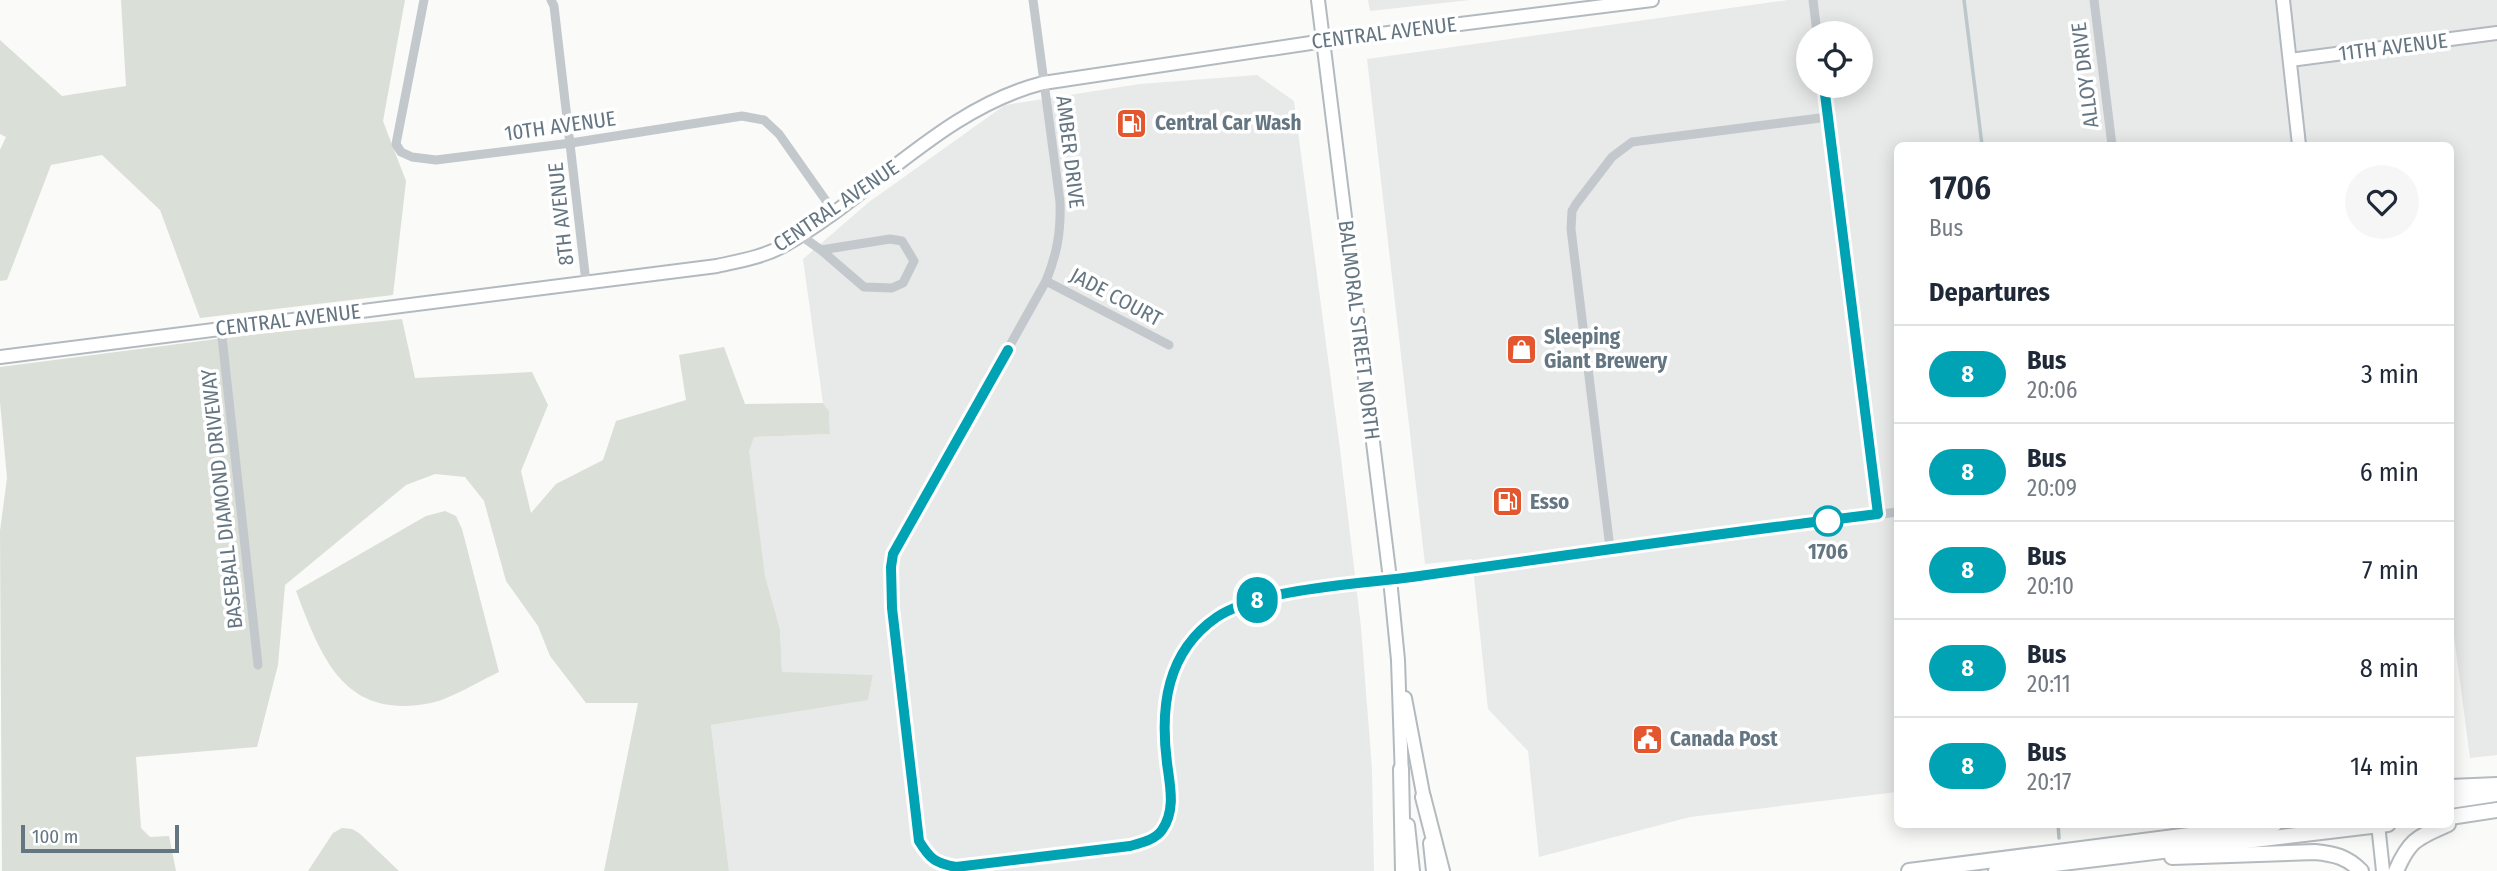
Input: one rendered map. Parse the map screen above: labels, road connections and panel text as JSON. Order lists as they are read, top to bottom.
{
  "streets": {
    "street": [
      "CENTRAL AVENUE",
      "11TH AVENUE",
      "ALLOY DRIVE",
      "10TH AVENUE",
      "AMBER DRIVE",
      "8TH AVENUE",
      "JADE COURT",
      "BALMORAL STREET NORTH",
      "BASEBALL DIAMOND DRIVEWAY"
    ]
  },
  "crossings": [
    ["CENTRAL AVENUE", "10TH AVENUE"],
    ["CENTRAL AVENUE", "AMBER DRIVE"],
    ["CENTRAL AVENUE", "8TH AVENUE"],
    ["CENTRAL AVENUE", "BALMORAL STREET NORTH"],
    ["CENTRAL AVENUE", "BASEBALL DIAMOND DRIVEWAY"],
    ["10TH AVENUE", "8TH AVENUE"],
    ["AMBER DRIVE", "JADE COURT"],
    ["AMBER DRIVE", "BALMORAL STREET NORTH"]
  ],
  "places": {
    "fuel station": ["Central Car Wash", "Esso"],
    "shop": ["Sleeping Giant Brewery"],
    "other": ["1706"],
    "public building": ["Canada Post"]
  },
  "lines": ["bus line 8"],
  "scale_bar": "100 m",
  "page": {
    "on_map": "8",
    "heading": [
      ["1706", "Bus"],
      "Departures"
    ],
    "list": [
      {
        "mark": "8",
        "name": "Bus",
        "note": "20:06",
        "value": "3 min"
      },
      {
        "mark": "8",
        "name": "Bus",
        "note": "20:09",
        "value": "6 min"
      },
      {
        "mark": "8",
        "name": "Bus",
        "note": "20:10",
        "value": "7 min"
      },
      {
        "mark": "8",
        "name": "Bus",
        "note": "20:11",
        "value": "8 min"
      },
      {
        "mark": "8",
        "name": "Bus",
        "note": "20:17",
        "value": "14 min"
      }
    ],
    "scale": "100 m"
  }
}
